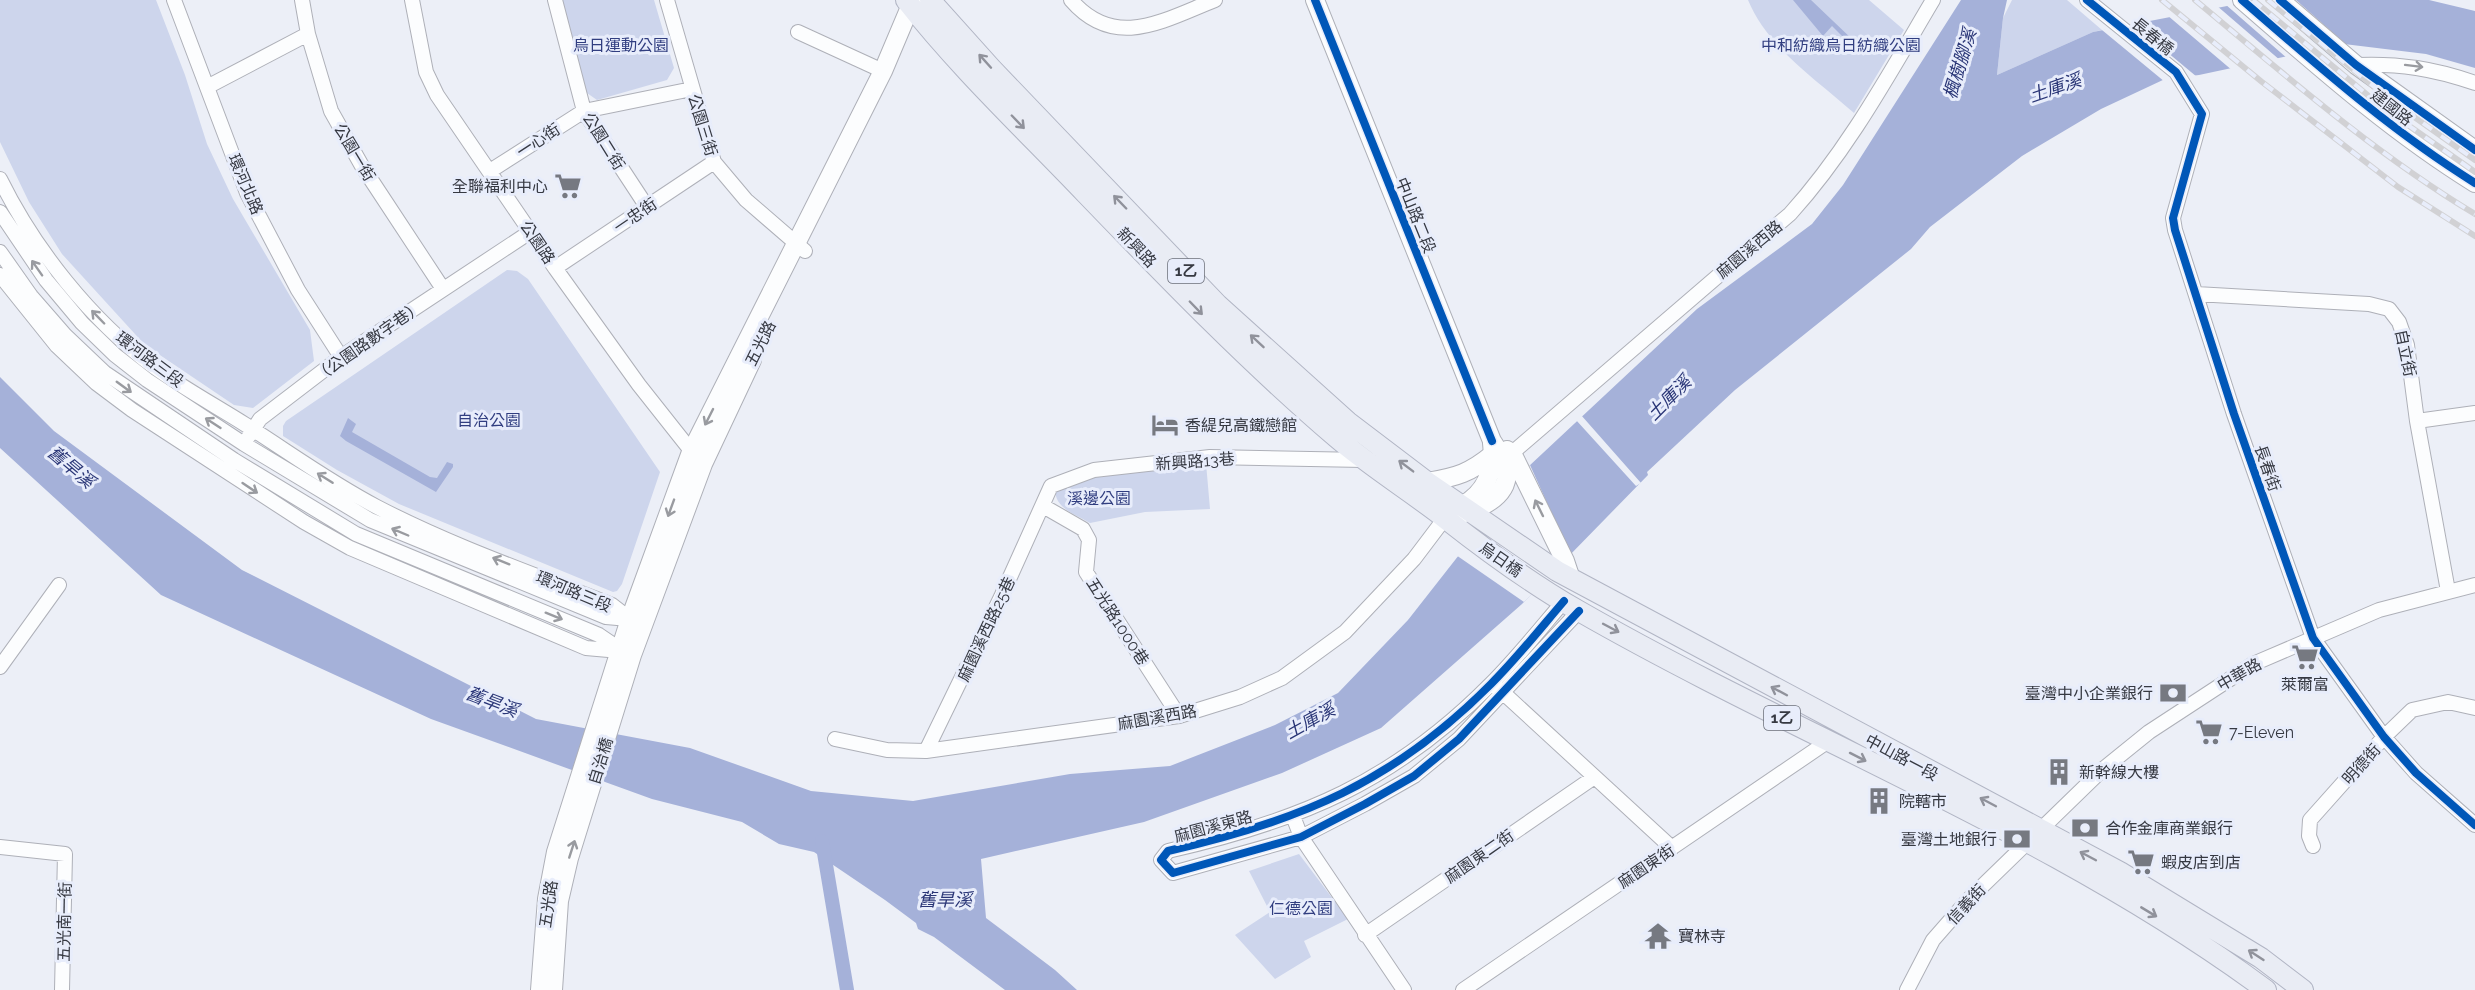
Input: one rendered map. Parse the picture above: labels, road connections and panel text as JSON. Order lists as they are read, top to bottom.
{
  "streets": {
    "main road": [
      "建國路",
      "中山路二段",
      "新興路",
      "1乙",
      "五光路",
      "烏日橋",
      "中山路一段",
      "自治橋"
    ],
    "street": [
      "長春橋",
      "公園三街",
      "一心街",
      "公園二街",
      "公園一街",
      "環河北路",
      "一忠街",
      "公園路",
      "麻園溪西路",
      "（公園路數字巷）",
      "自立街",
      "環河路三段",
      "新興路13巷",
      "長春街",
      "五光路1000巷",
      "麻園溪西路25巷",
      "中華路",
      "明德街",
      "麻園溪東路",
      "麻園東二街",
      "麻園東街",
      "信義街",
      "五光南一街"
    ]
  },
  "crossings": [
    ["長春橋", "長春街"],
    ["公園三街", "一心街"],
    ["公園三街", "一忠街"],
    ["公園三街", "五光路"],
    ["一心街", "公園二街"],
    ["一心街", "公園路"],
    ["公園二街", "一忠街"],
    ["公園一街", "（公園路數字巷）"],
    ["環河北路", "（公園路數字巷）"],
    ["一忠街", "公園路"],
    ["中山路二段", "新興路"],
    ["中山路二段", "麻園溪西路"],
    ["中山路二段", "烏日橋"],
    ["公園路", "（公園路數字巷）"],
    ["公園路", "五光路"],
    ["新興路", "麻園溪西路"],
    ["新興路", "五光路"],
    ["新興路", "新興路13巷"],
    ["新興路", "烏日橋"],
    ["麻園溪西路", "烏日橋"],
    ["麻園溪西路", "五光路1000巷"],
    ["麻園溪西路", "麻園溪西路25巷"],
    ["（公園路數字巷）", "環河路三段"],
    ["五光路", "環河路三段"],
    ["五光路", "自治橋"],
    ["自立街", "長春街"],
    ["自立街", "中華路"],
    ["新興路13巷", "五光路1000巷"],
    ["新興路13巷", "麻園溪西路25巷"],
    ["長春街", "中華路"],
    ["長春街", "明德街"],
    ["烏日橋", "中山路一段"],
    ["五光路1000巷", "麻園溪西路25巷"],
    ["中華路", "中山路一段"],
    ["中華路", "信義街"],
    ["中山路一段", "麻園溪東路"],
    ["中山路一段", "麻園東街"],
    ["中山路一段", "信義街"]
  ],
  "water": ["楓樹腳溪", "土庫溪", "舊旱溪"],
  "parks": [
    "烏日運動公園",
    "中和紡織烏日紡織公園",
    "自治公園",
    "溪邊公園",
    "仁德公園"
  ],
  "places": {
    "supermarket": [
      "全聯福利中心",
      "萊爾富",
      "7-Eleven",
      "蝦皮店到店"
    ],
    "hotel": ["香緹兒高鐵戀館"],
    "bank": ["臺灣中小企業銀行", "合作金庫商業銀行", "臺灣土地銀行"],
    "building": ["新幹線大樓", "院轄市"],
    "temple": ["寶林寺"]
  }
}
